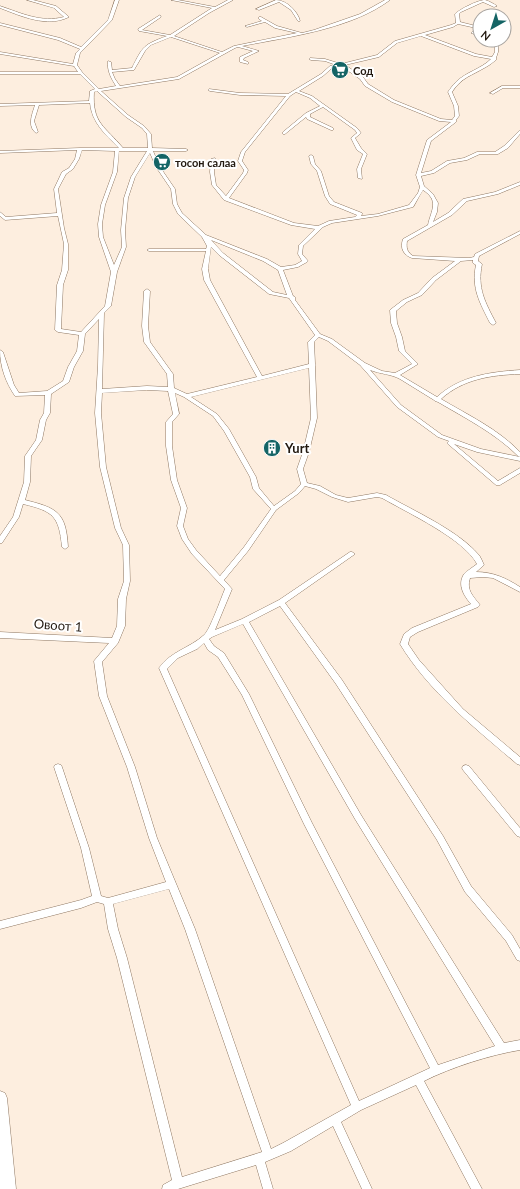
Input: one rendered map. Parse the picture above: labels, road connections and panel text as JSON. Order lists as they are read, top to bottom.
{
  "streets": {
    "street": ["Овоот 1"]
  },
  "places": {
    "supermarket": ["Сод", "тосон салаа"],
    "building": ["Yurt"]
  },
  "north": "bottom left"
}
